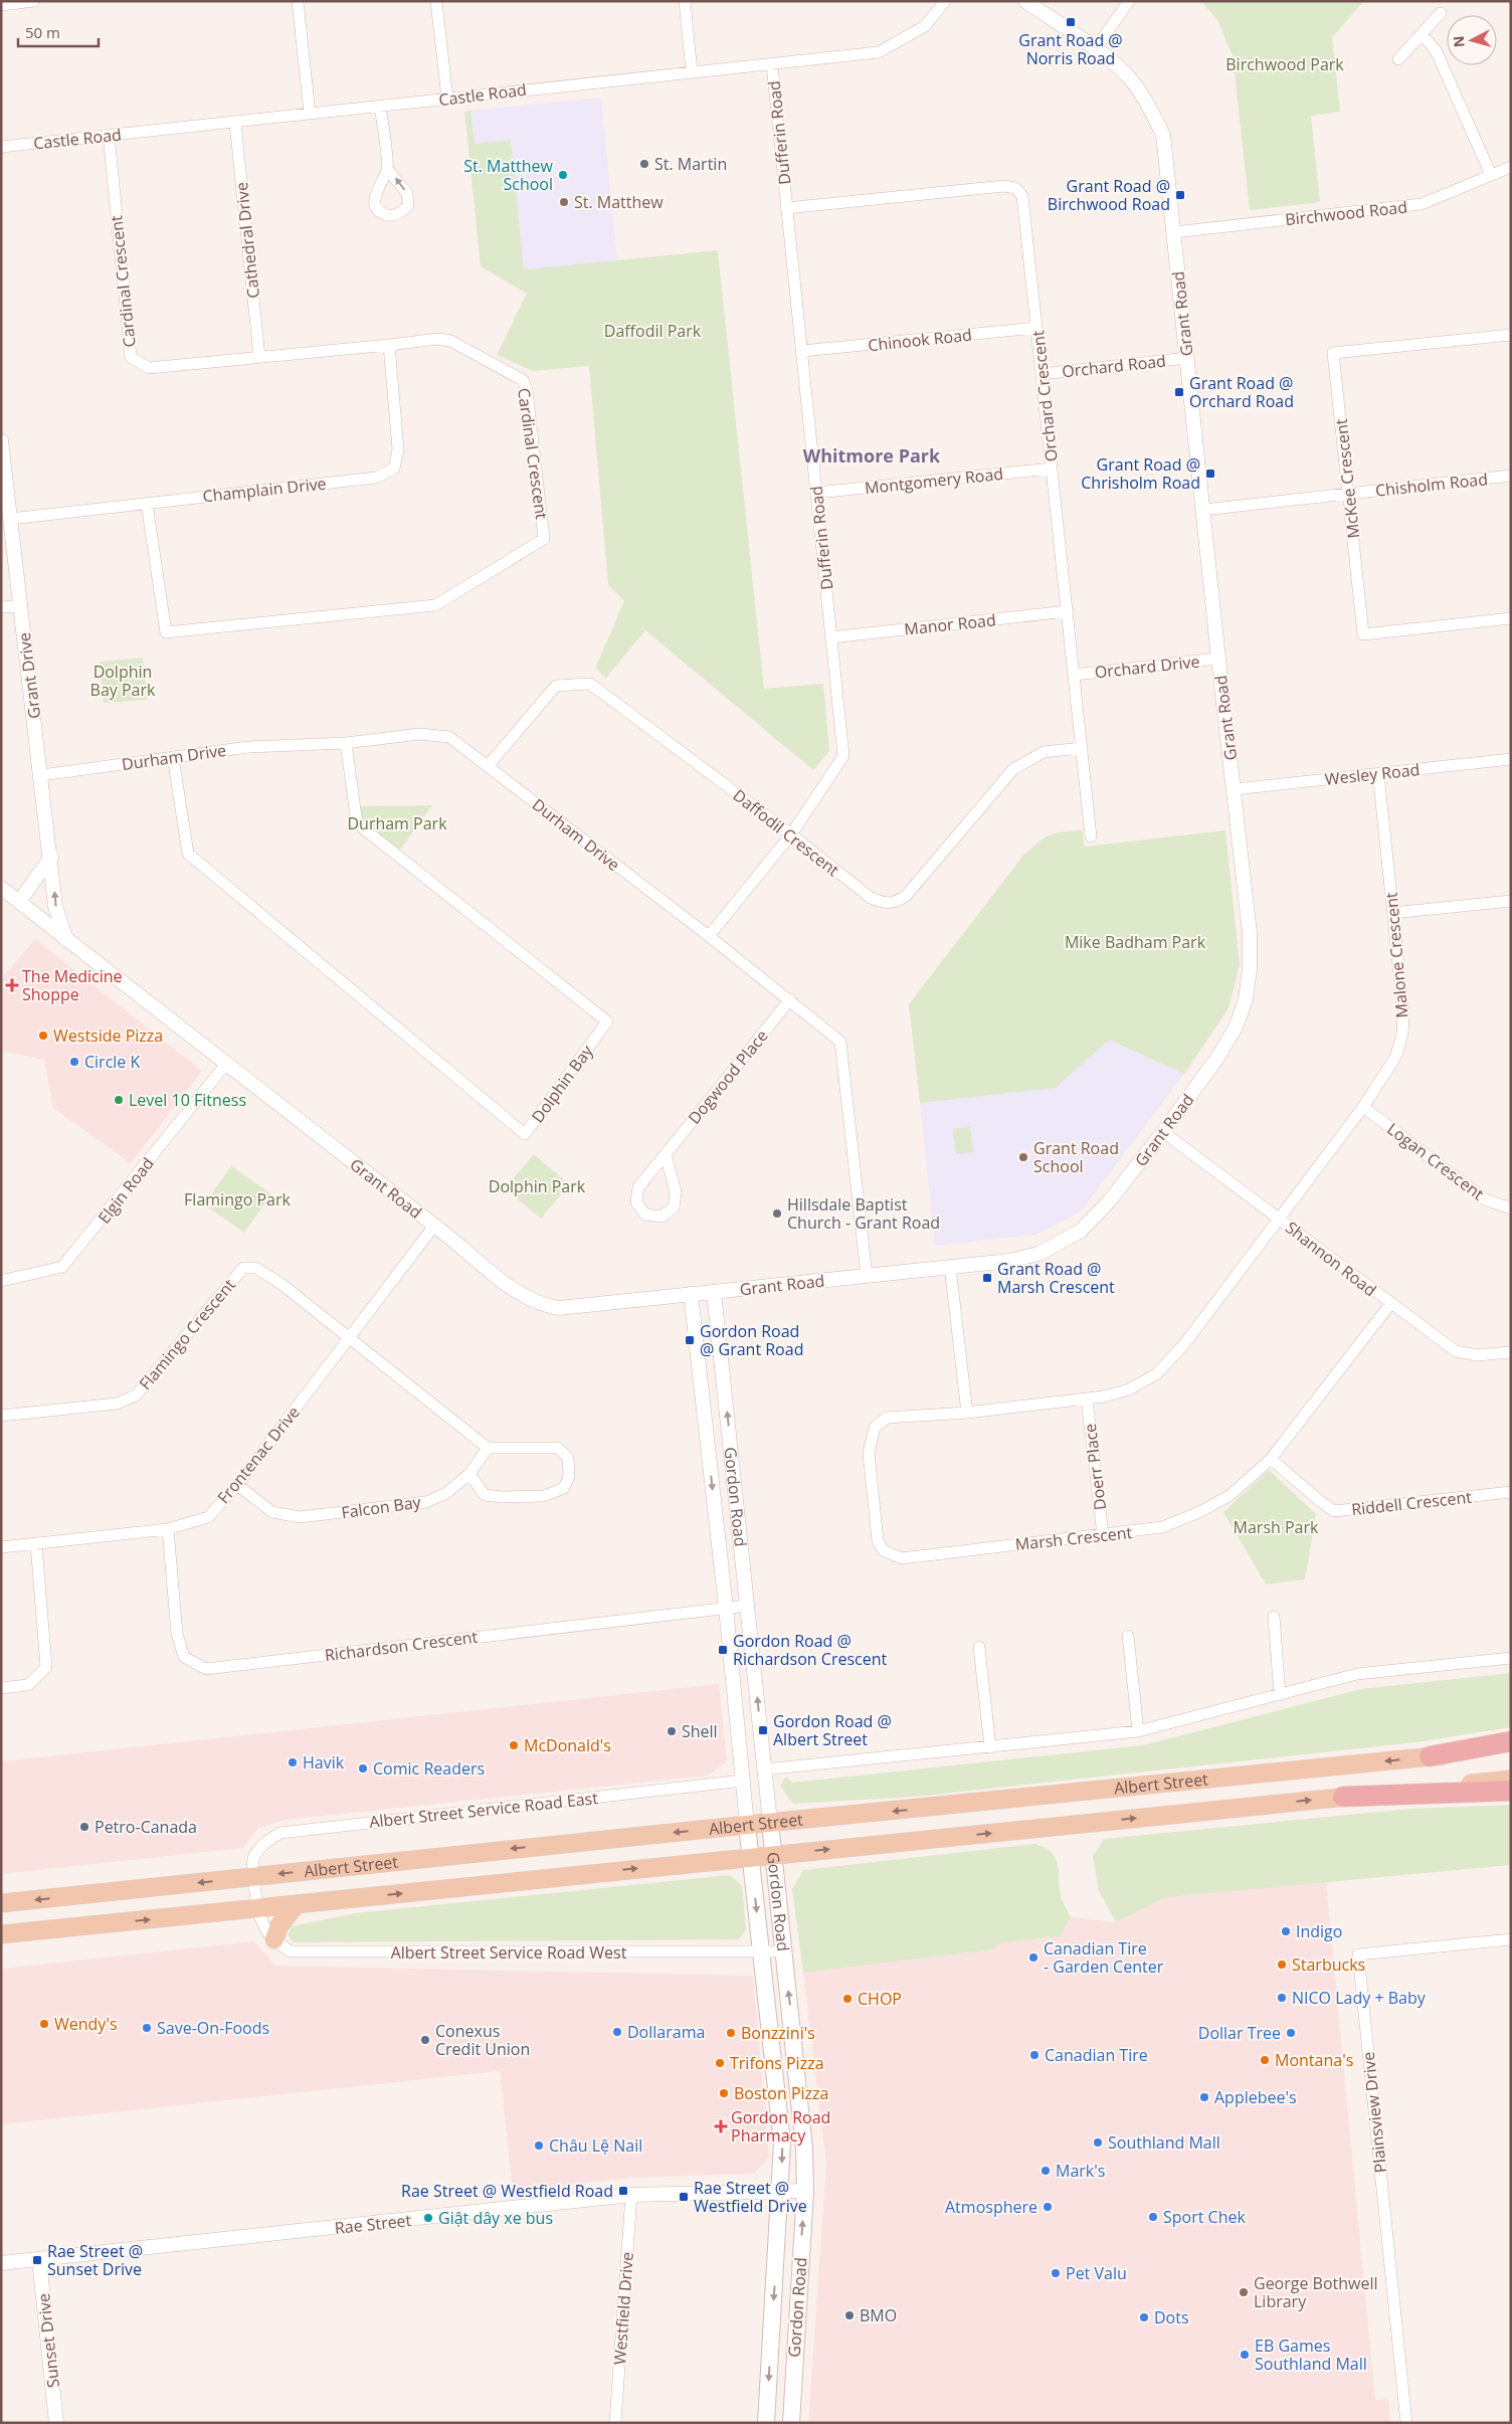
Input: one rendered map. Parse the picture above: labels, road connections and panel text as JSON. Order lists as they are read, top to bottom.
{
  "streets": {
    "main road": ["Gordon Road", "Albert Street"],
    "street": [
      "Castle Road",
      "Dufferin Road",
      "Birchwood Road",
      "Cathedral Drive",
      "Cardinal Crescent",
      "Grant Road",
      "Chinook Road",
      "Orchard Road",
      "Orchard Crescent",
      "McKee Crescent",
      "Montgomery Road",
      "Chisholm Road",
      "Champlain Drive",
      "Manor Road",
      "Orchard Drive",
      "Grant Drive",
      "Durham Drive",
      "Wesley Road",
      "Daffodil Crescent",
      "Malone Crescent",
      "Dogwood Place",
      "Dolphin Bay",
      "Logan Crescent",
      "Elgin Road",
      "Shannon Road",
      "Flamingo Crescent",
      "Frontenac Drive",
      "Doerr Place",
      "Riddell Crescent",
      "Falcon Bay",
      "Marsh Crescent",
      "Richardson Crescent",
      "Albert Street Service Road East",
      "Albert Street Service Road West",
      "Plainsview Drive",
      "Rae Street",
      "Westfield Drive",
      "Sunset Drive"
    ]
  },
  "crossings": [
    ["Castle Road", "Dufferin Road"],
    ["Castle Road", "Cathedral Drive"],
    ["Castle Road", "Cardinal Crescent"],
    ["Dufferin Road", "Chinook Road"],
    ["Dufferin Road", "Orchard Crescent"],
    ["Dufferin Road", "Montgomery Road"],
    ["Dufferin Road", "Manor Road"],
    ["Dufferin Road", "Durham Drive"],
    ["Dufferin Road", "Daffodil Crescent"],
    ["Birchwood Road", "Grant Road"],
    ["Cathedral Drive", "Cardinal Crescent"],
    ["Cardinal Crescent", "Champlain Drive"],
    ["Grant Road", "Orchard Road"],
    ["Grant Road", "Chisholm Road"],
    ["Grant Road", "Orchard Drive"],
    ["Grant Road", "Grant Drive"],
    ["Grant Road", "Durham Drive"],
    ["Grant Road", "Wesley Road"],
    ["Grant Road", "Elgin Road"],
    ["Grant Road", "Shannon Road"],
    ["Grant Road", "Frontenac Drive"],
    ["Grant Road", "Gordon Road"],
    ["Chinook Road", "Orchard Crescent"],
    ["Orchard Road", "Orchard Crescent"],
    ["Orchard Crescent", "Montgomery Road"],
    ["Orchard Crescent", "Manor Road"],
    ["Orchard Crescent", "Orchard Drive"],
    ["Orchard Crescent", "Daffodil Crescent"],
    ["McKee Crescent", "Chisholm Road"],
    ["Champlain Drive", "Grant Drive"],
    ["Grant Drive", "Durham Drive"],
    ["Durham Drive", "Daffodil Crescent"],
    ["Durham Drive", "Dogwood Place"],
    ["Durham Drive", "Dolphin Bay"],
    ["Wesley Road", "Malone Crescent"],
    ["Malone Crescent", "Logan Crescent"],
    ["Malone Crescent", "Shannon Road"],
    ["Malone Crescent", "Marsh Crescent"],
    ["Shannon Road", "Marsh Crescent"],
    ["Flamingo Crescent", "Frontenac Drive"],
    ["Frontenac Drive", "Falcon Bay"],
    ["Frontenac Drive", "Richardson Crescent"],
    ["Doerr Place", "Marsh Crescent"],
    ["Gordon Road", "Richardson Crescent"],
    ["Gordon Road", "Albert Street"],
    ["Gordon Road", "Albert Street Service Road East"],
    ["Gordon Road", "Albert Street Service Road West"],
    ["Gordon Road", "Rae Street"],
    ["Riddell Crescent", "Marsh Crescent"],
    ["Albert Street", "Albert Street Service Road East"],
    ["Albert Street", "Albert Street Service Road West"],
    ["Albert Street Service Road East", "Albert Street Service Road West"],
    ["Rae Street", "Westfield Drive"],
    ["Rae Street", "Sunset Drive"]
  ],
  "districts": ["Whitmore Park"],
  "parks": [
    "Birchwood Park",
    "Daffodil Park",
    "Dolphin Bay Park",
    "Durham Park",
    "Mike Badham Park",
    "Dolphin Park",
    "Flamingo Park",
    "Marsh Park"
  ],
  "places": {
    "transit": [
      "Grant Road @ Norris Road",
      "Grant Road @ Birchwood Road",
      "Grant Road @ Orchard Road",
      "Grant Road @ Chrisholm Road",
      "Grant Road @ Marsh Crescent",
      "Gordon Road @ Grant Road",
      "Gordon Road @ Richardson Crescent",
      "Gordon Road @ Albert Street",
      "Rae Street @ Westfield Road",
      "Rae Street @ Westfield Drive",
      "Rae Street @ Sunset Drive"
    ],
    "other": [
      "St. Martin",
      "St. Matthew School",
      "St. Matthew",
      "Westside Pizza",
      "Circle K",
      "Level 10 Fitness",
      "Grant Road School",
      "Hillsdale Baptist Church - Grant Road",
      "Shell",
      "McDonald's",
      "Havik",
      "Comic Readers",
      "Petro-Canada",
      "Indigo",
      "Canadian Tire - Garden Center",
      "Starbucks",
      "NICO Lady + Baby",
      "CHOP",
      "Wendy's",
      "Save-On-Foods",
      "Dollarama",
      "Bonzzini's",
      "Dollar Tree",
      "Conexus Credit Union",
      "Canadian Tire",
      "Montana's",
      "Trifons Pizza",
      "Boston Pizza",
      "Applebee's",
      "Southland Mall",
      "Châu Lệ Nail",
      "Mark's",
      "Atmosphere",
      "Sport Chek",
      "Giật dây xe bus",
      "Pet Valu",
      "George Bothwell Library",
      "BMO",
      "Dots",
      "EB Games Southland Mall"
    ],
    "health": ["The Medicine Shoppe", "Gordon Road Pharmacy"]
  },
  "scale_bar": "50 m",
  "north": "left"
}
